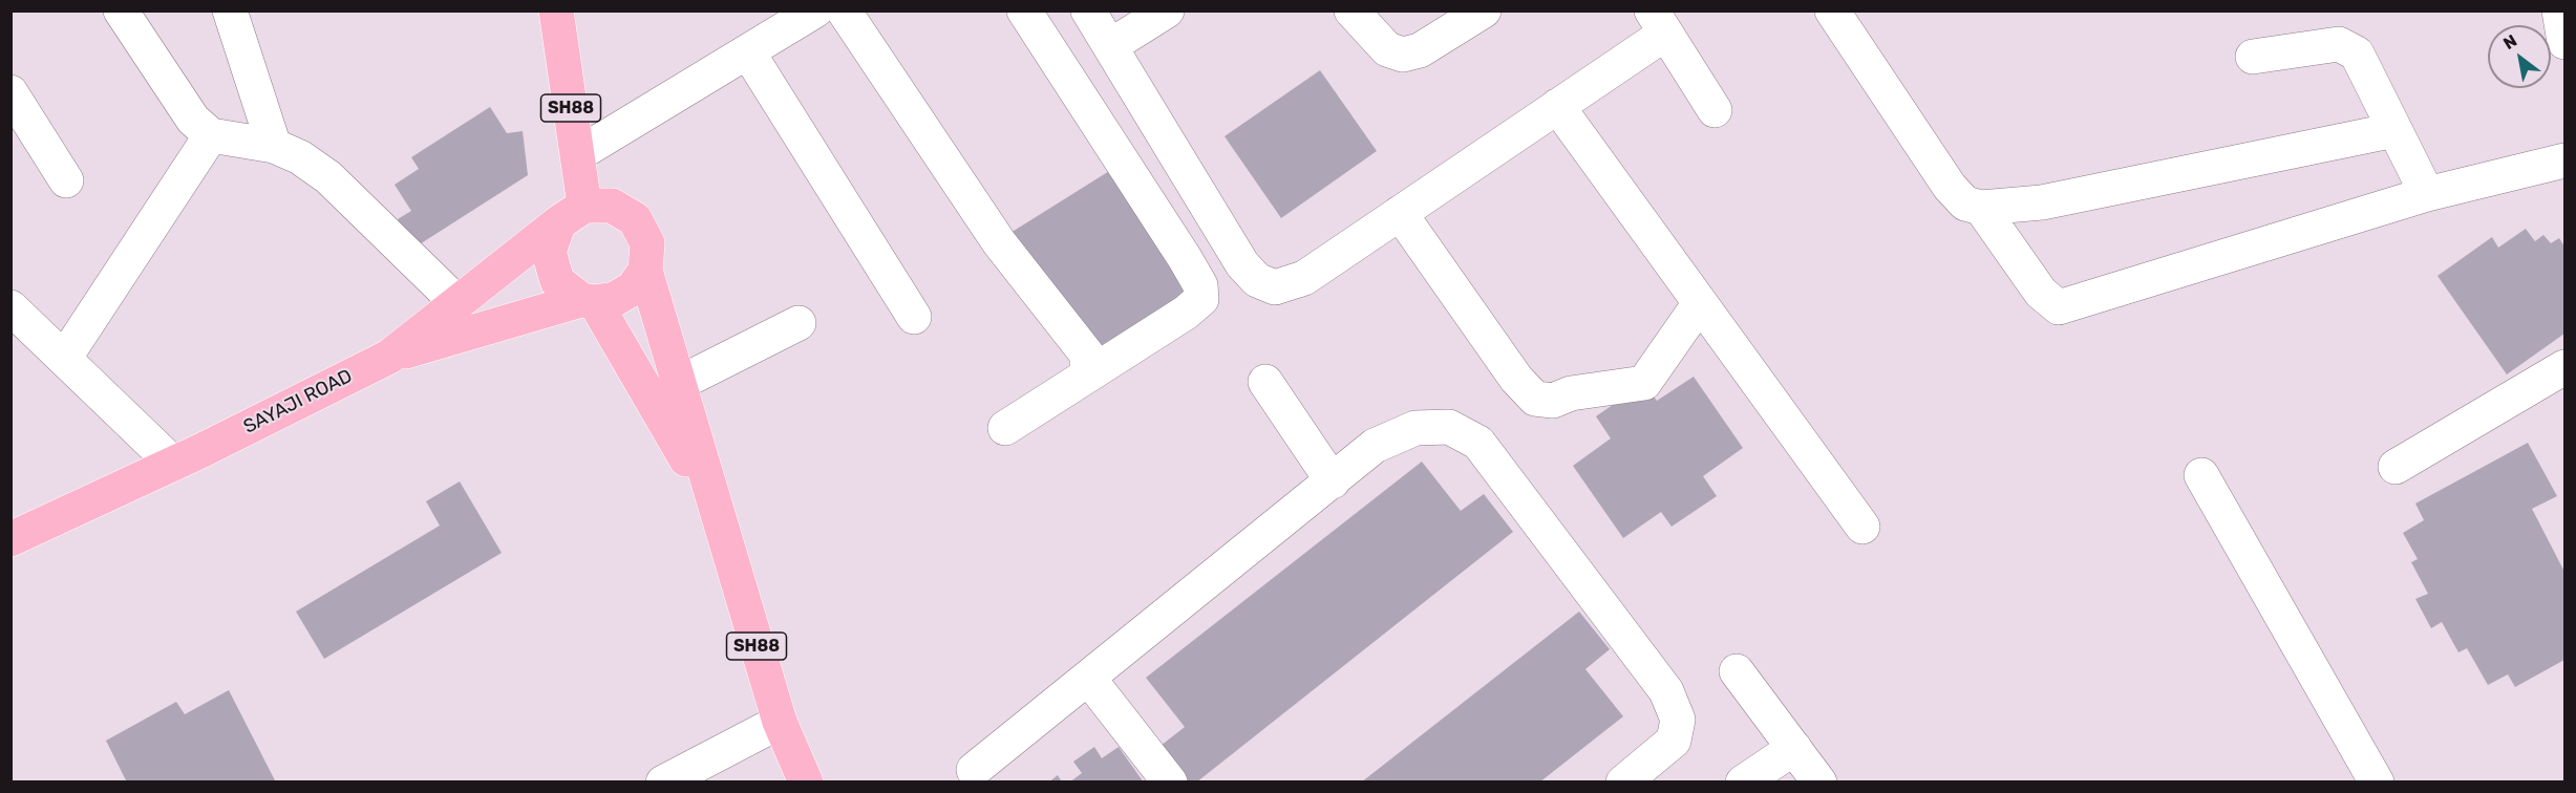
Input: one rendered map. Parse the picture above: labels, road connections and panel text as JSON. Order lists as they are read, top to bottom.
{
  "streets": {
    "main road": ["SH88", "SAYAJI ROAD"]
  },
  "crossings": [
    ["SH88", "SAYAJI ROAD"]
  ],
  "north": "top left"
}
